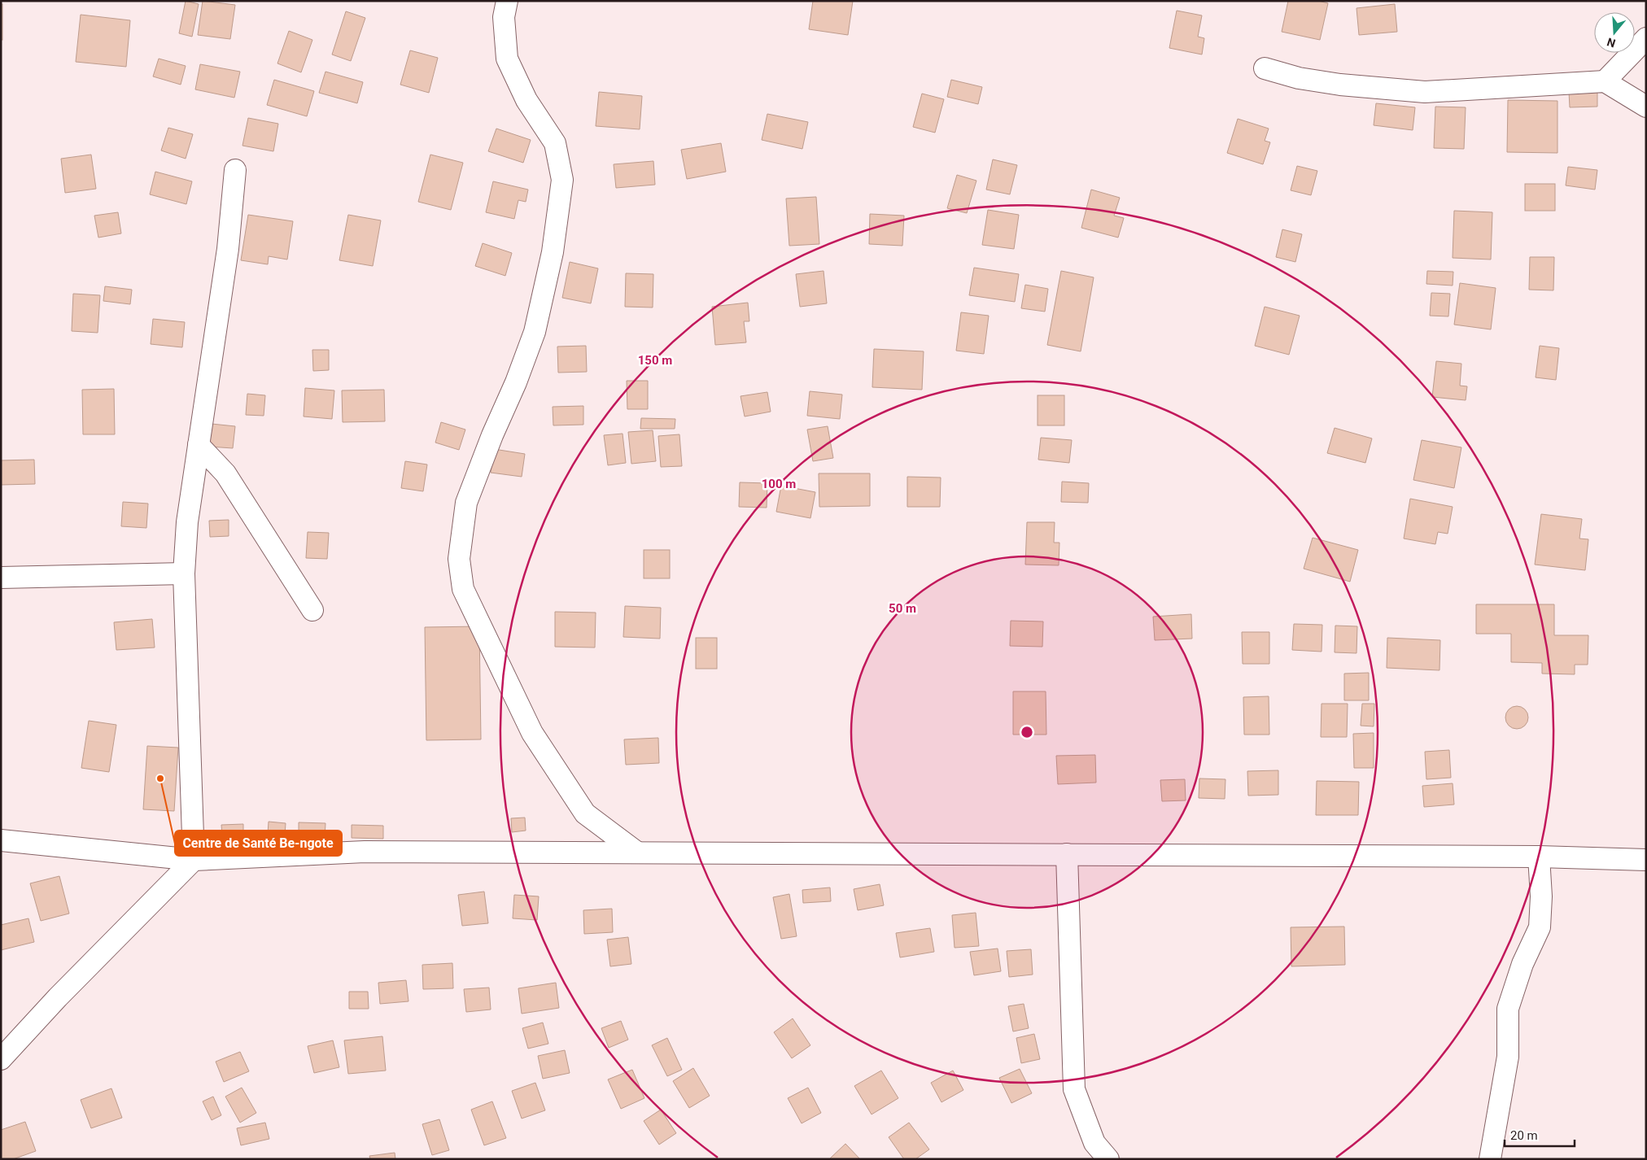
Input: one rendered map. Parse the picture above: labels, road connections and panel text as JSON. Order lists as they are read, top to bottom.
{
  "places": ["Centre de Santé Be-ngote"],
  "scale_bar": "20 m",
  "north": "bottom",
  "rings": ["150 m", "100 m", "50 m"]
}
